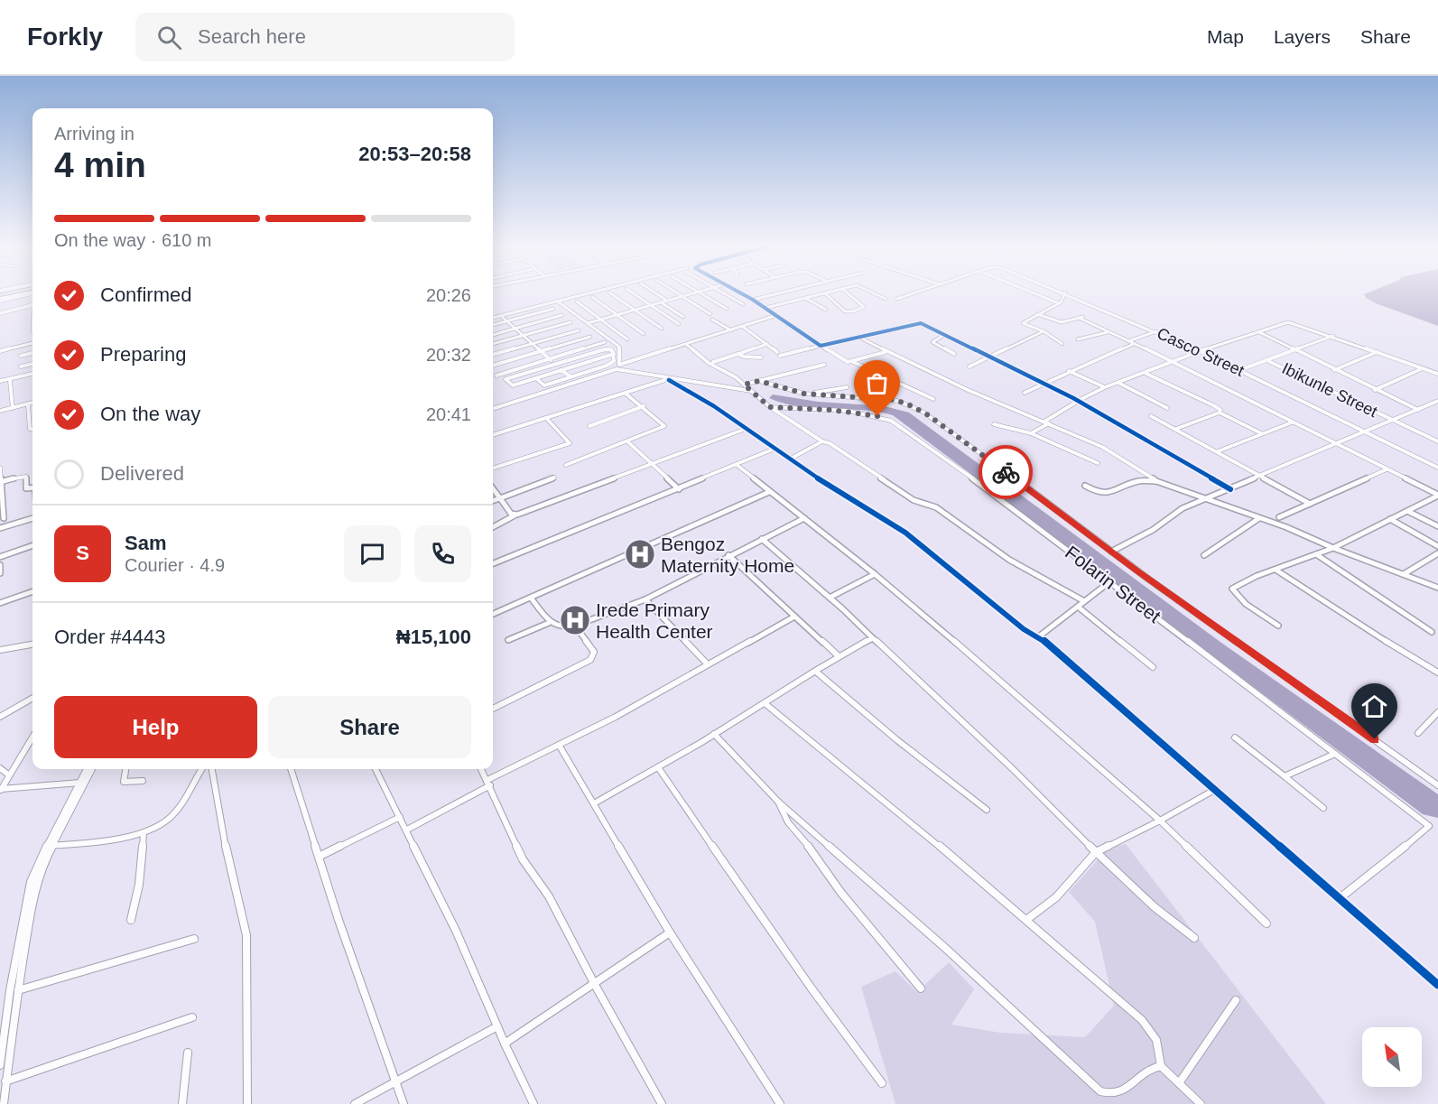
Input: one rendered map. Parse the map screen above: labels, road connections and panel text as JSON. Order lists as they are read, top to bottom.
{
  "streets": {
    "street": ["Casco Street", "Ibikunle Street", "Folarin Street"]
  },
  "places": {
    "hospital": ["Bengoz Maternity Home", "Irede Primary Health Center"]
  },
  "north": "top left",
  "page": {
    "header": "Forkly",
    "search": "Search here",
    "nav": ["Map", "Layers", "Share"],
    "heading": ["4 min", "Arriving in", "20:53–20:58"],
    "panel": [
      "Sam",
      "Courier · 4.9",
      "Order #4443",
      "₦15,100"
    ],
    "bar": "On the way · 610 m",
    "list": [
      ["Confirmed", "20:26"],
      ["Preparing", "20:32"],
      ["On the way", "20:41"],
      "Delivered"
    ],
    "round": "S",
    "buttons": ["Help", "Share"]
  }
}
